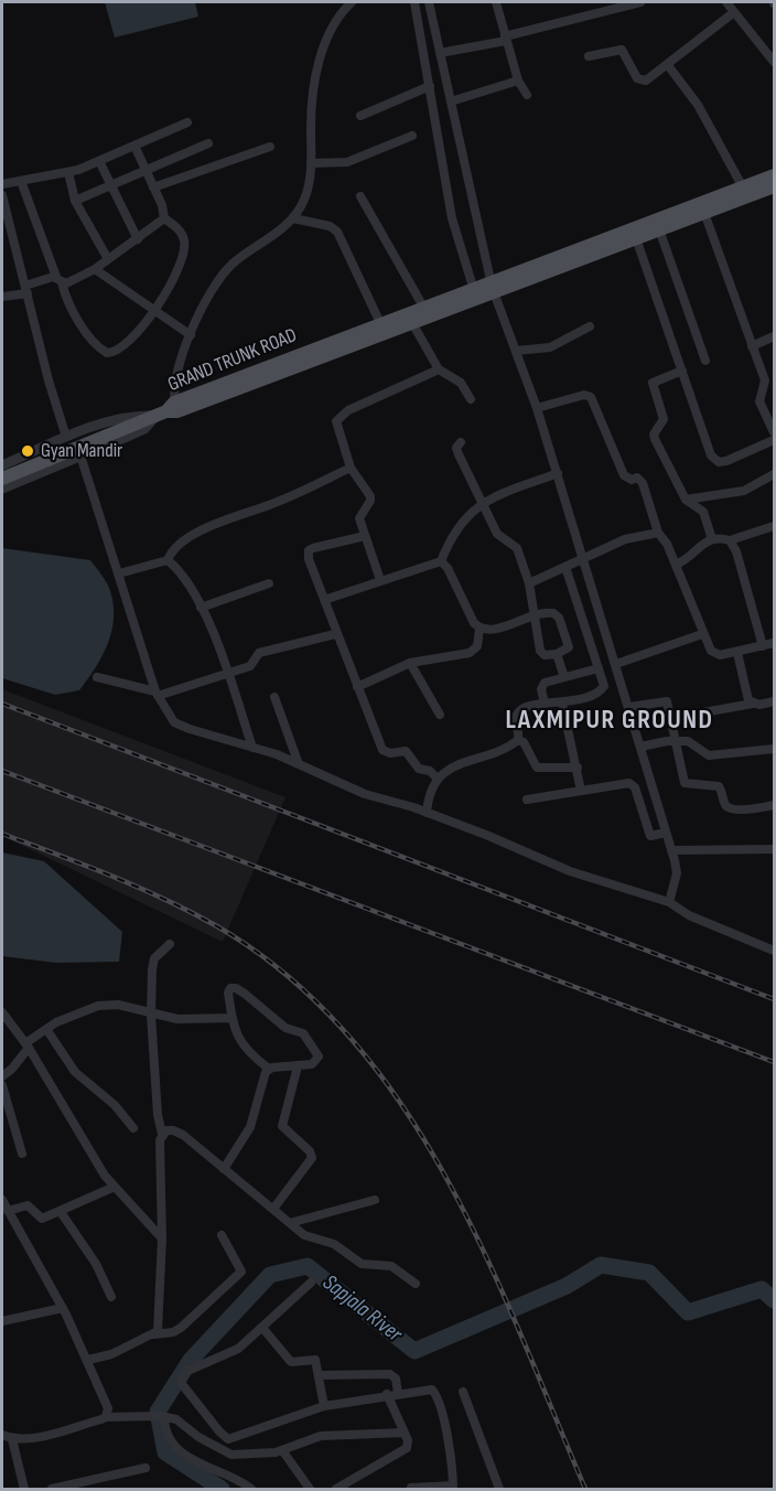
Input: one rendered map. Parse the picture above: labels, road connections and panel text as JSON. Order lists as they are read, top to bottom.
{
  "streets": {
    "main road": ["GRAND TRUNK ROAD"]
  },
  "districts": ["LAXMIPUR GROUND"],
  "water": ["Sapjala River"],
  "places": ["Gyan Mandir"]
}
